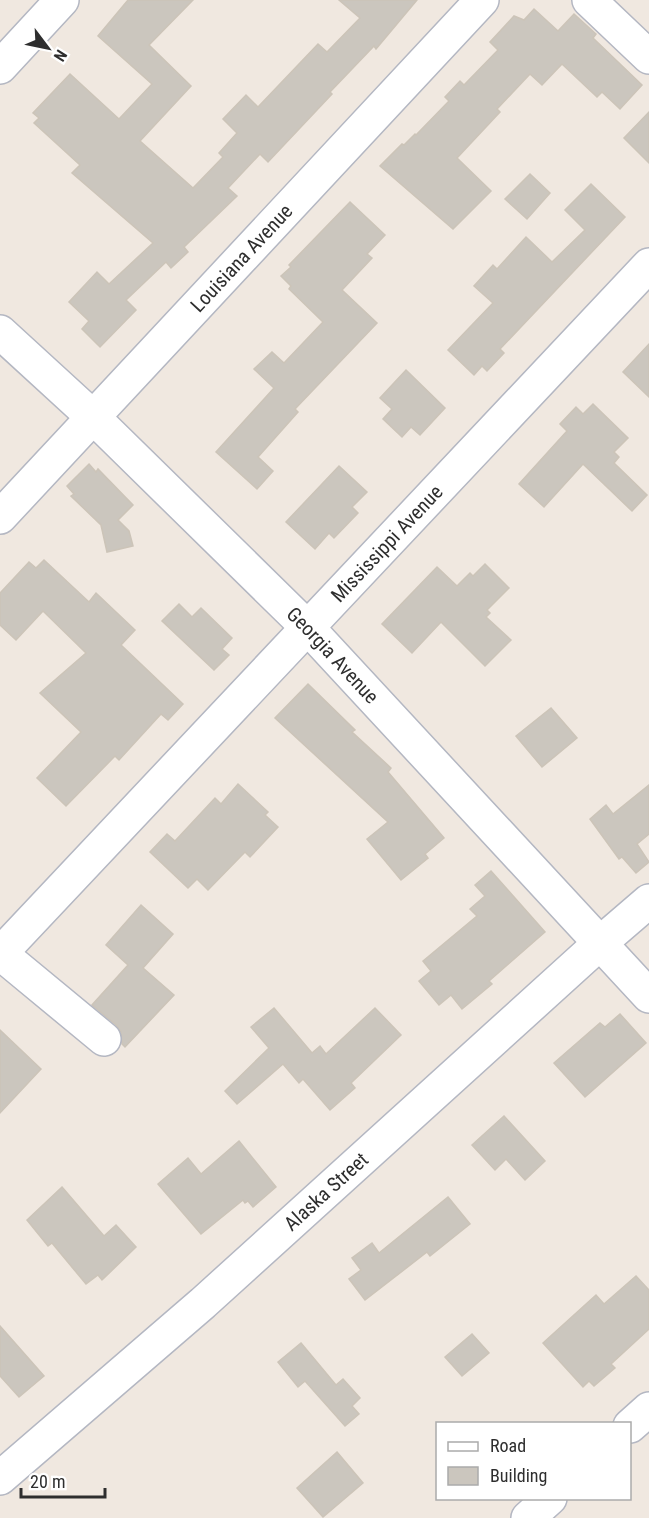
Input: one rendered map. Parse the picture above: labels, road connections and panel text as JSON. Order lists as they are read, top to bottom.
{
  "streets": {
    "street": [
      "Louisiana Avenue",
      "Mississippi Avenue",
      "Georgia Avenue",
      "Alaska Street"
    ]
  },
  "crossings": [
    ["Louisiana Avenue", "Georgia Avenue"],
    ["Mississippi Avenue", "Georgia Avenue"],
    ["Georgia Avenue", "Alaska Street"]
  ],
  "legend": ["Road", "Building"],
  "scale_bar": "20 m",
  "north": "bottom right"
}
